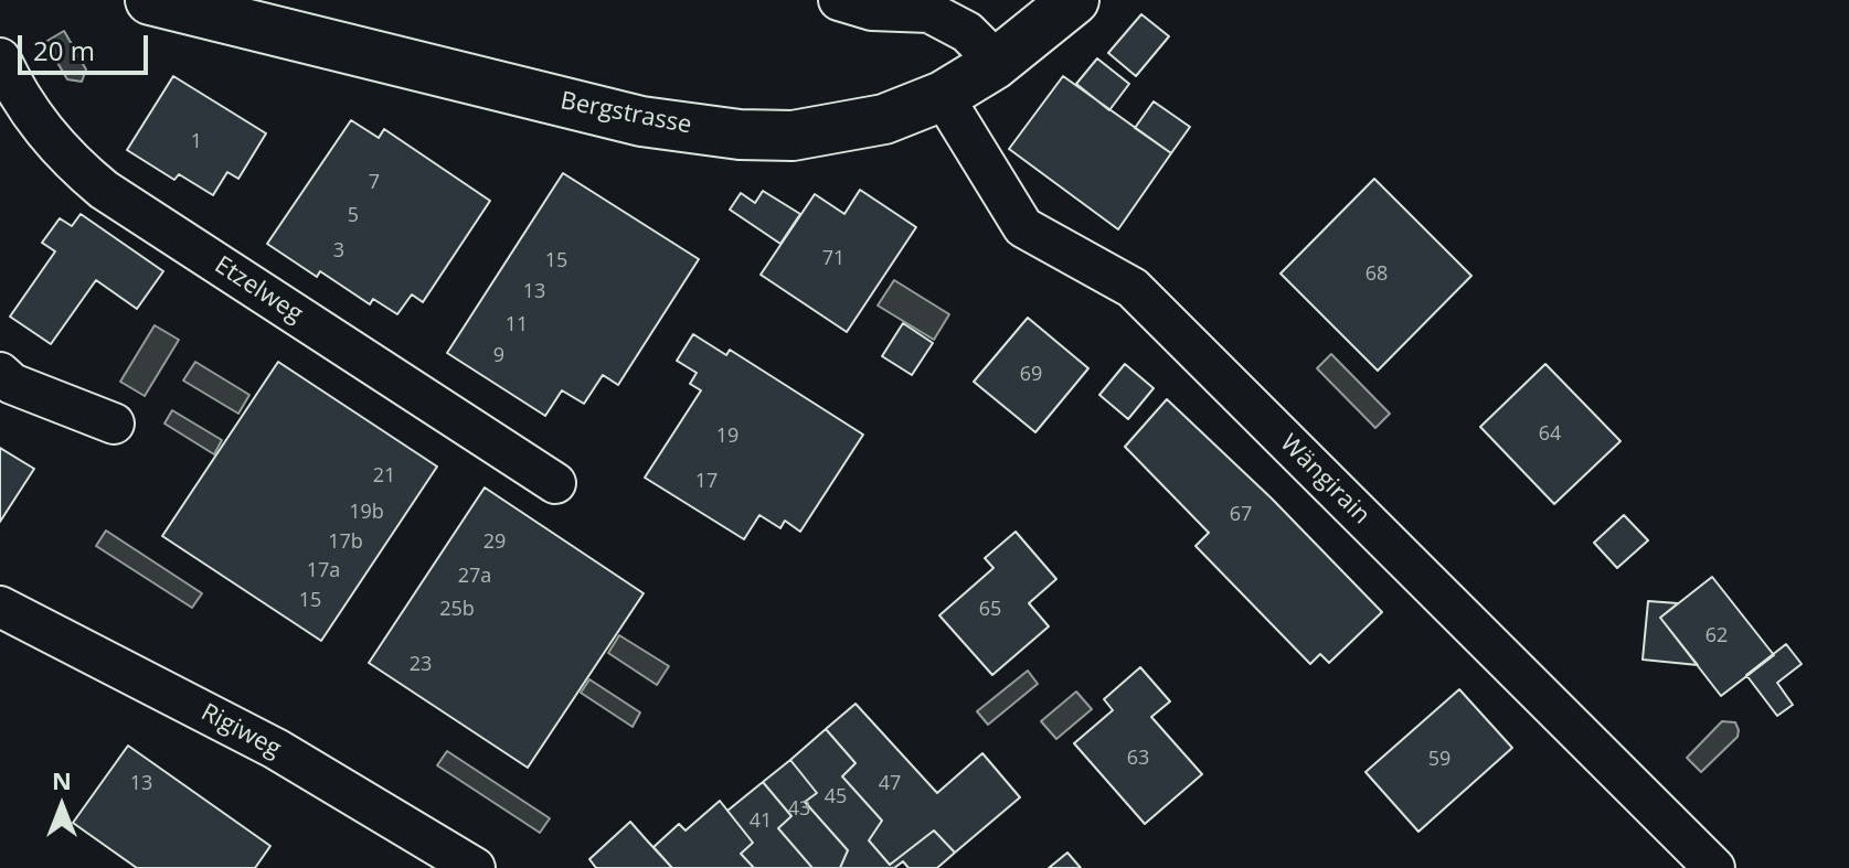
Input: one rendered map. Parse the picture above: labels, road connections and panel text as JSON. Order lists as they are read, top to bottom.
{
  "streets": {
    "street": [
      "Bergstrasse",
      "Etzelweg",
      "Wängirain",
      "Rigiweg"
    ]
  },
  "crossings": [
    ["Bergstrasse", "Wängirain"]
  ],
  "house_numbers": [
    "1",
    "7",
    "5",
    "3",
    "71",
    "15",
    "68",
    "13",
    "11",
    "9",
    "69",
    "64",
    "19",
    "21",
    "17",
    "19b",
    "67",
    "17b",
    "29",
    "17a",
    "27a",
    "15",
    "25b",
    "65",
    "62",
    "23",
    "63",
    "59",
    "13",
    "47",
    "45",
    "43",
    "41"
  ],
  "scale_bar": "20 m",
  "north": "top"
}
